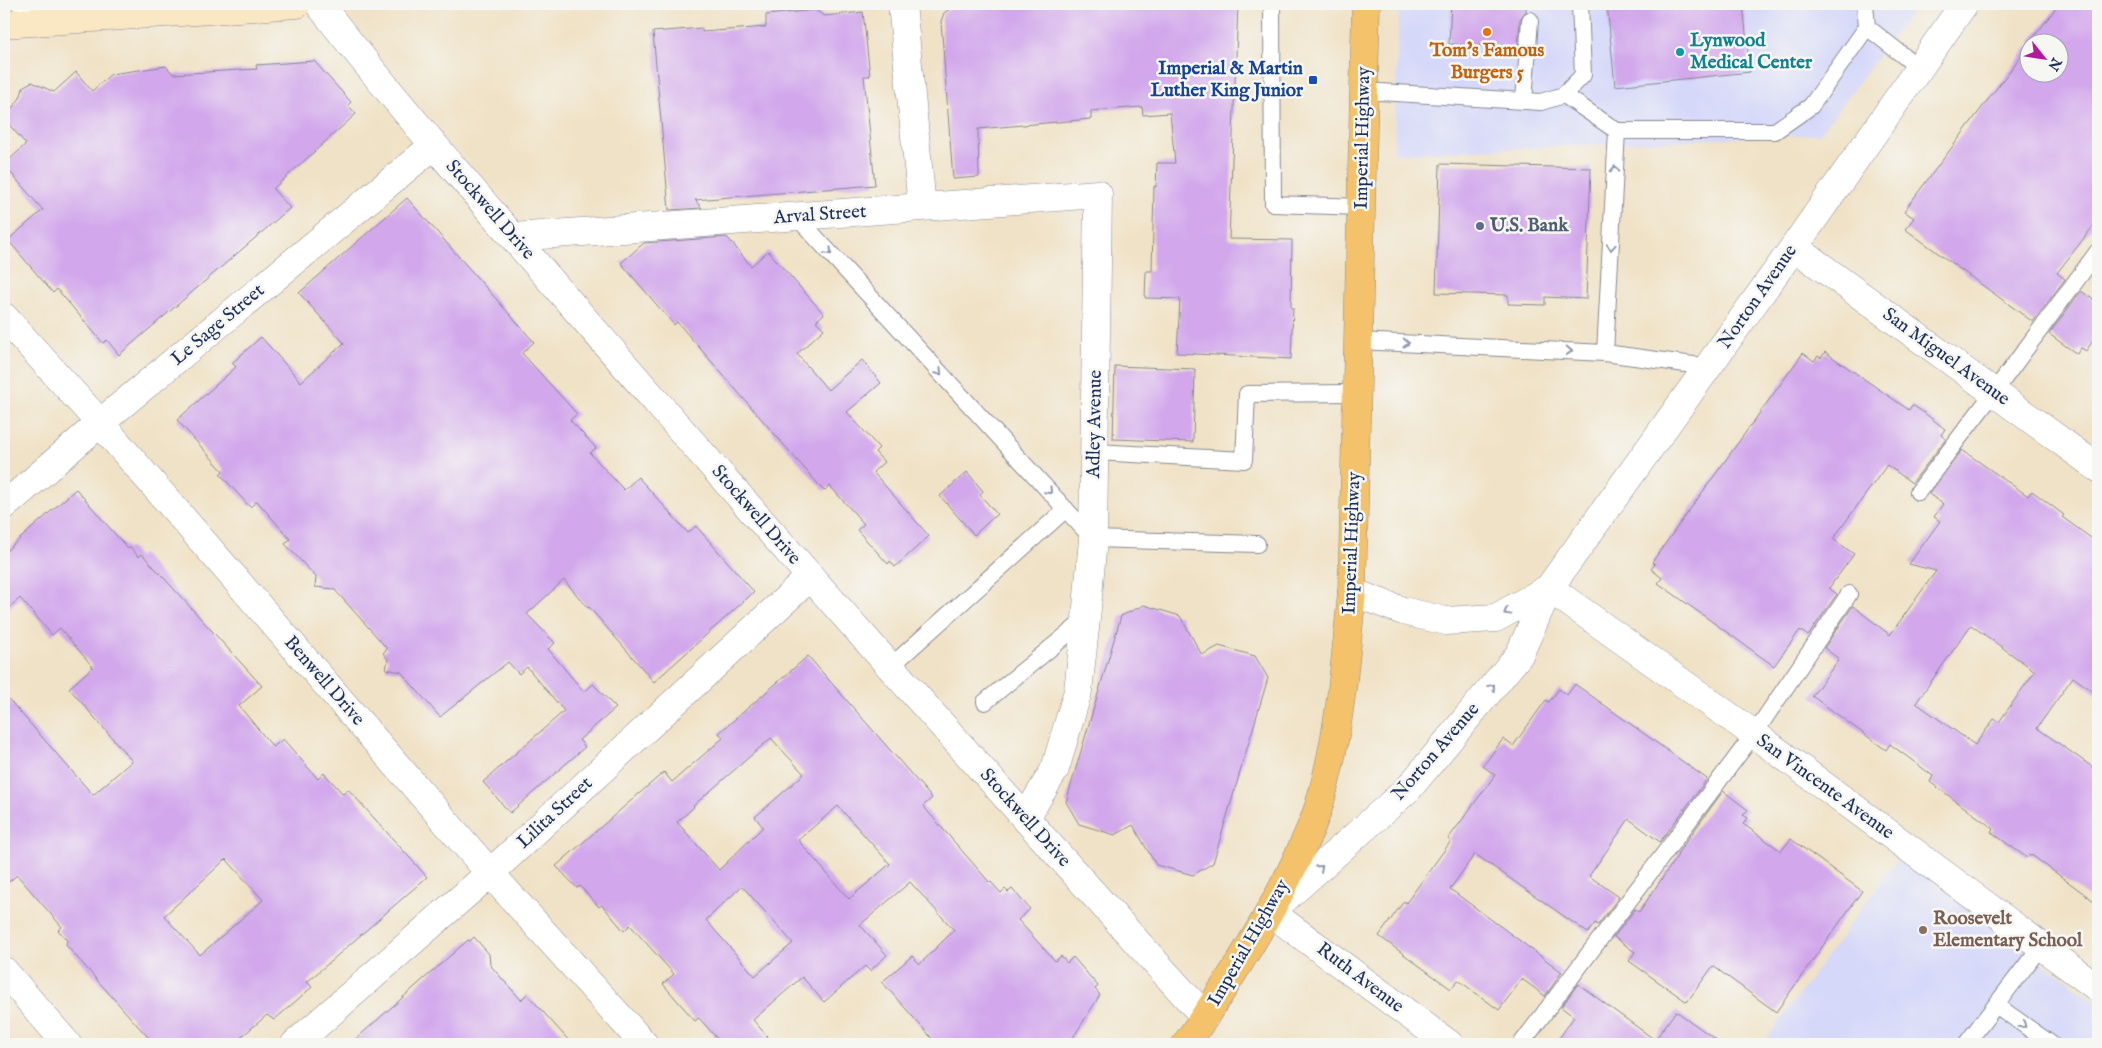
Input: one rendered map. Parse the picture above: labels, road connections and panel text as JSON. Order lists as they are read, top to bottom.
{
  "streets": {
    "main road": ["Imperial Highway"],
    "street": [
      "Stockwell Drive",
      "Arval Street",
      "Norton Avenue",
      "Le Sage Street",
      "San Miguel Avenue",
      "Adley Avenue",
      "Benwell Drive",
      "San Vincente Avenue",
      "Lilita Street",
      "Ruth Avenue"
    ]
  },
  "crossings": [
    ["Imperial Highway", "Stockwell Drive"],
    ["Imperial Highway", "Norton Avenue"],
    ["Imperial Highway", "Ruth Avenue"],
    ["Stockwell Drive", "Arval Street"],
    ["Stockwell Drive", "Le Sage Street"],
    ["Stockwell Drive", "Adley Avenue"],
    ["Stockwell Drive", "Lilita Street"],
    ["Arval Street", "Adley Avenue"],
    ["Norton Avenue", "San Miguel Avenue"],
    ["Norton Avenue", "San Vincente Avenue"],
    ["Norton Avenue", "Ruth Avenue"],
    ["Le Sage Street", "Benwell Drive"],
    ["Benwell Drive", "Lilita Street"]
  ],
  "places": {
    "other": [
      "Tom's Famous Burgers 5",
      "Lynwood Medical Center",
      "U.S. Bank",
      "Roosevelt Elementary School"
    ],
    "transit": ["Imperial & Martin Luther King Junior"]
  },
  "north": "bottom right"
}
